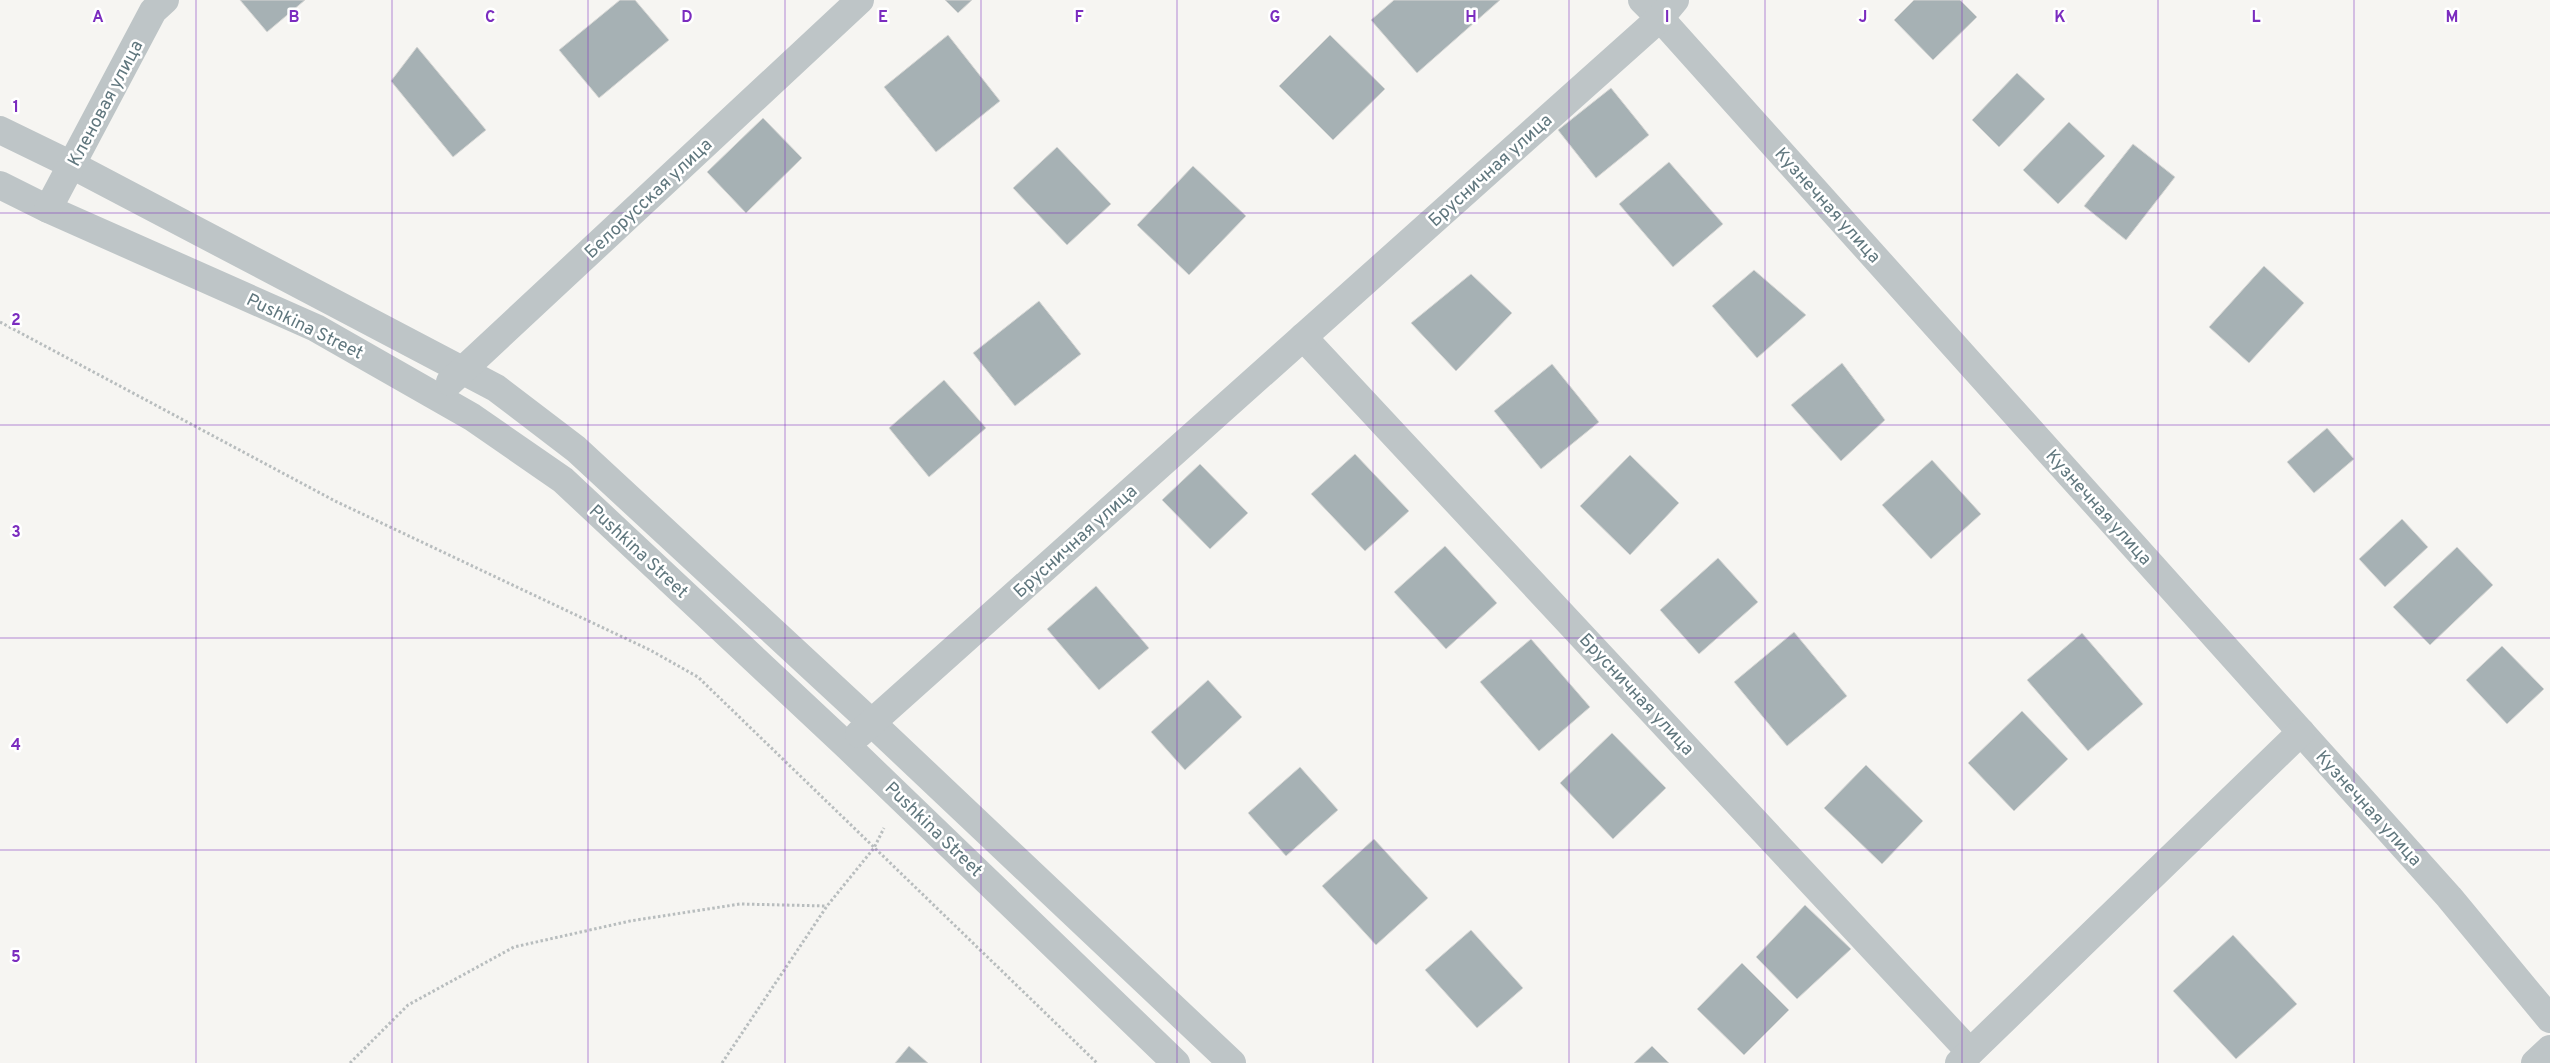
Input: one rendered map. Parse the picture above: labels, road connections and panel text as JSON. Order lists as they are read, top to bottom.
{
  "streets": {
    "street": [
      "Кленовая улица",
      "Брусничная улица",
      "Белорусская улица",
      "Кузнечная улица",
      "Pushkina Street"
    ]
  },
  "crossings": [
    ["Кленовая улица", "Pushkina Street"],
    ["Брусничная улица", "Кузнечная улица"],
    ["Брусничная улица", "Pushkina Street"],
    ["Белорусская улица", "Pushkina Street"]
  ],
  "grid": {
    "columns": [
      "A",
      "B",
      "C",
      "D",
      "E",
      "F",
      "G",
      "H",
      "I",
      "J",
      "K",
      "L",
      "M"
    ],
    "rows": [
      "1",
      "2",
      "3",
      "4",
      "5"
    ]
  }
}
